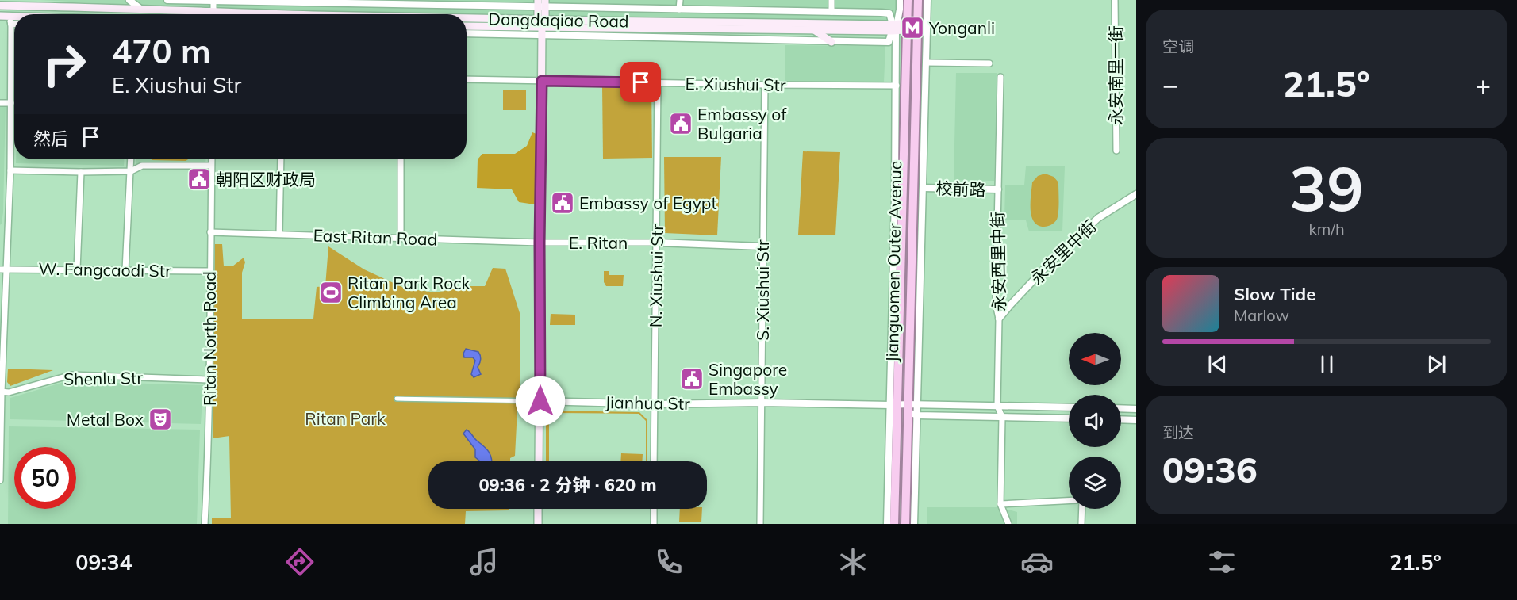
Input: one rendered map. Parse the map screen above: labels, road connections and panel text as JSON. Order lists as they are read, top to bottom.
{
  "streets": {
    "highway": ["Jianguomen Outer Avenue"],
    "main road": ["Dongdaqiao Road"],
    "street": [
      "永安南里一街",
      "E. Xiushui Str",
      "校前路",
      "East Ritan Road",
      "E. Ritan",
      "永安里中街",
      "永安西里中街",
      "W. Fangcaodi Str",
      "N. Xiushui Str",
      "S. Xiushui Str",
      "Ritan North Road",
      "Shenlu Str",
      "Jianhua Str"
    ]
  },
  "crossings": [
    ["Dongdaqiao Road", "Jianguomen Outer Avenue"],
    ["E. Xiushui Str", "Jianguomen Outer Avenue"],
    ["E. Xiushui Str", "N. Xiushui Str"],
    ["E. Xiushui Str", "S. Xiushui Str"],
    ["校前路", "Jianguomen Outer Avenue"],
    ["校前路", "永安西里中街"],
    ["East Ritan Road", "E. Ritan"],
    ["East Ritan Road", "Ritan North Road"],
    ["E. Ritan", "N. Xiushui Str"],
    ["永安里中街", "永安西里中街"],
    ["Jianguomen Outer Avenue", "Jianhua Str"],
    ["W. Fangcaodi Str", "Ritan North Road"],
    ["N. Xiushui Str", "Jianhua Str"],
    ["S. Xiushui Str", "Jianhua Str"],
    ["Ritan North Road", "Shenlu Str"]
  ],
  "parks": ["Ritan Park"],
  "places": {
    "metro station": ["Yonganli"],
    "public building": [
      "Embassy of Bulgaria",
      "朝阳区财政局",
      "Embassy of Egypt",
      "Singapore Embassy"
    ],
    "sports": ["Ritan Park Rock Climbing Area"],
    "theatre": ["Metal Box"]
  },
  "north": "left",
  "page": {
    "tile": [
      "空调",
      ["39", "km/h"],
      ["到达", "09:36"]
    ],
    "turn": ["470 m", "E. Xiushui Str"],
    "heat": ["−", "21.5°", "+"],
    "then": "然后",
    "song": ["Slow Tide", "Marlow"],
    "limit": "50",
    "trip": "09:36 · 2 分钟 · 620 m",
    "tabs": ["09:34", "21.5°"]
  }
}
